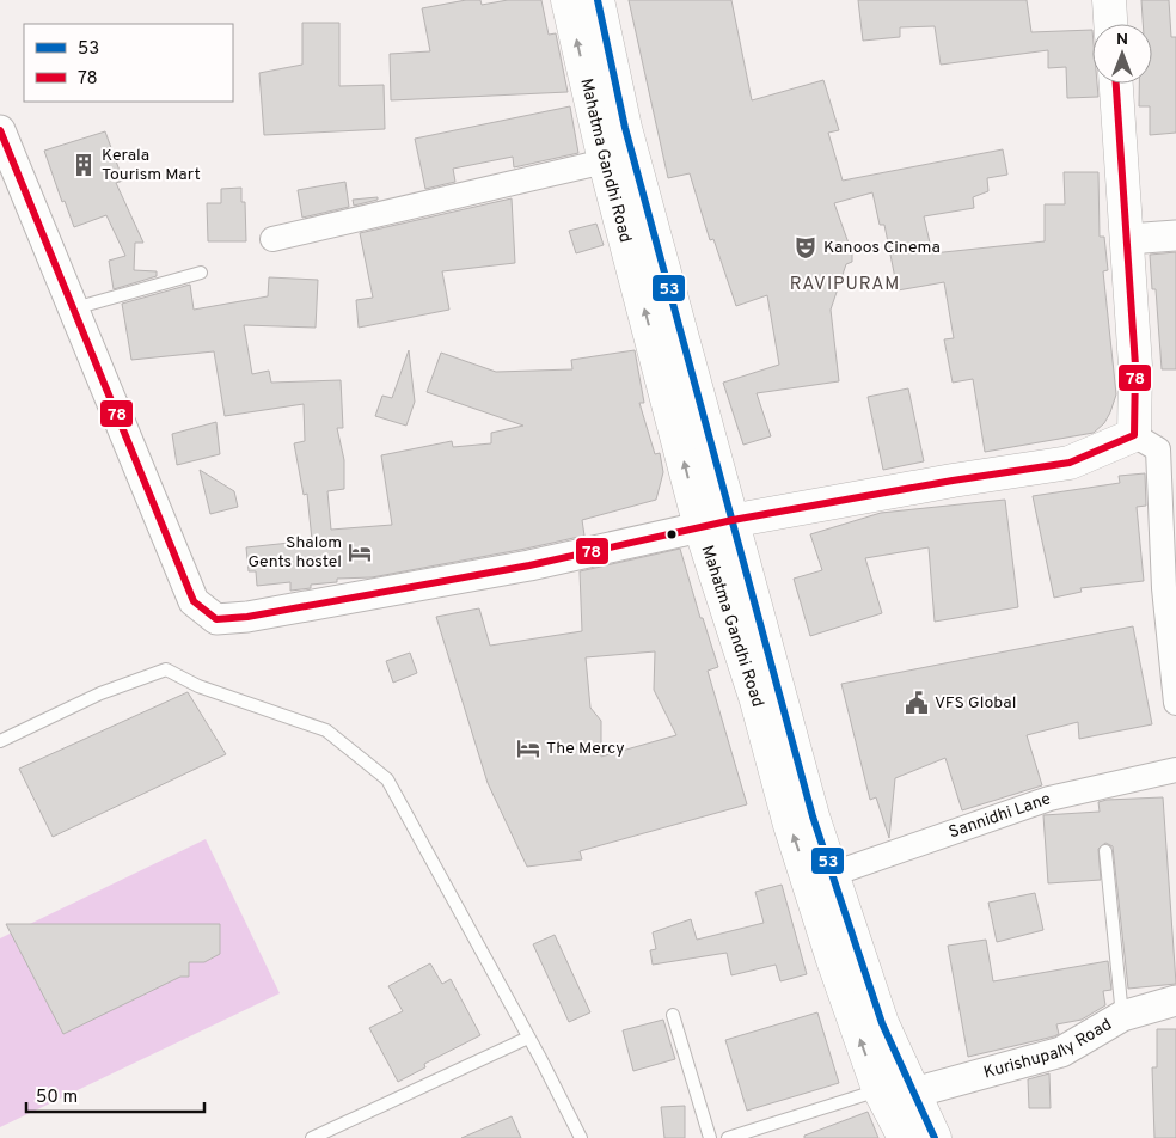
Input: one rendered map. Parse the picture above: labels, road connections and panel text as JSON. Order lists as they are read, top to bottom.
{
  "streets": {
    "main road": ["Mahatma Gandhi Road"],
    "street": ["Sannidhi Lane", "Kurishupally Road"]
  },
  "crossings": [
    ["Mahatma Gandhi Road", "Sannidhi Lane"],
    ["Mahatma Gandhi Road", "Kurishupally Road"]
  ],
  "districts": ["RAVIPURAM"],
  "places": {
    "building": ["Kerala Tourism Mart"],
    "theatre": ["Kanoos Cinema"],
    "hotel": ["Shalom Gents hostel", "The Mercy"],
    "public building": ["VFS Global"]
  },
  "lines": ["transit line 53", "transit line 78"],
  "legend": ["53", "78"],
  "scale_bar": "50 m",
  "north": "top"
}
